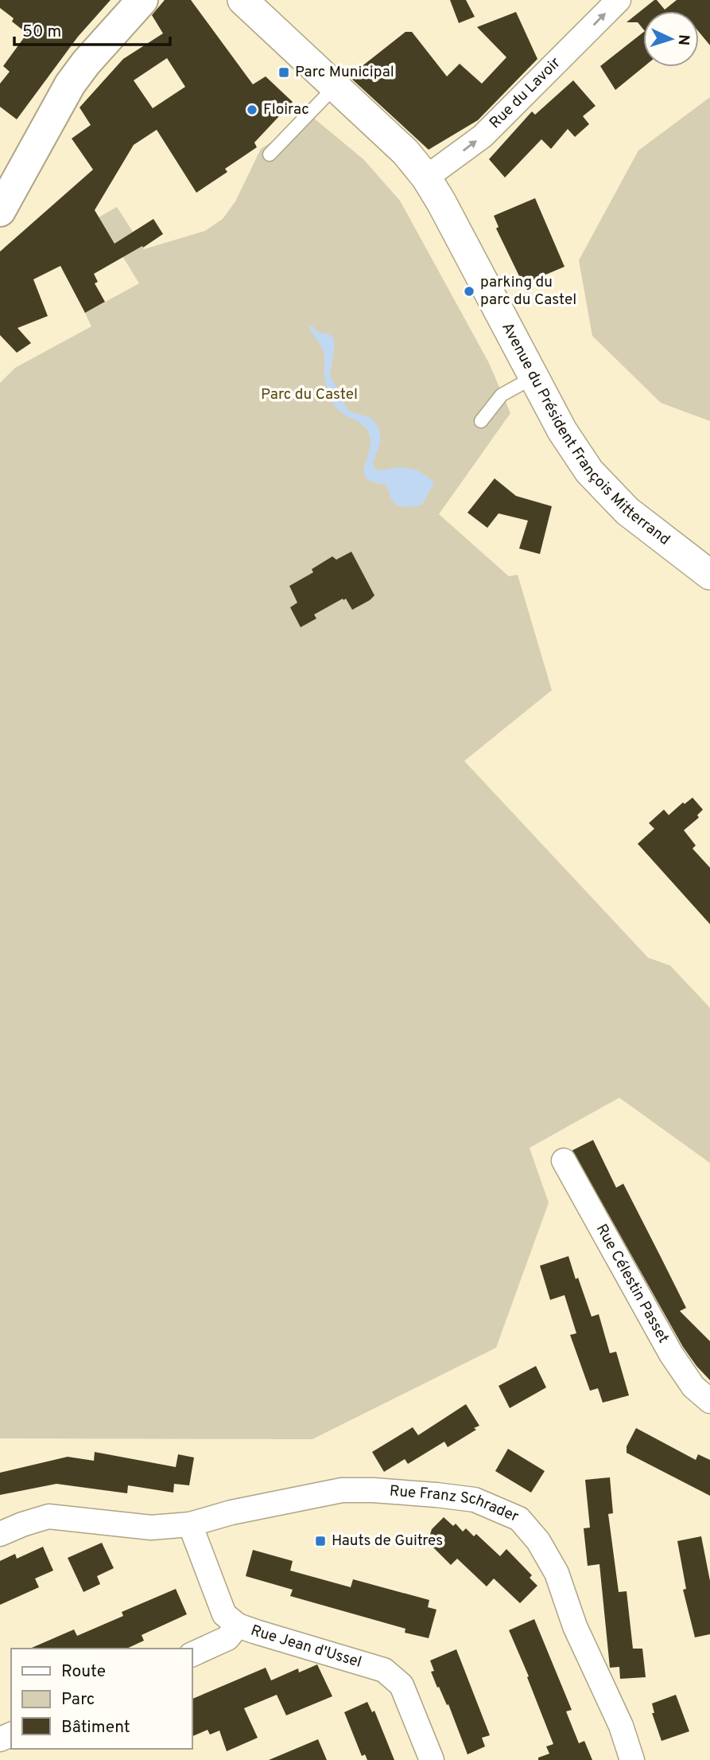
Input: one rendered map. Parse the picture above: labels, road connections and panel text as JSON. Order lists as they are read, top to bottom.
{
  "streets": {
    "street": [
      "Rue du Lavoir",
      "Avenue du Président François Mitterrand",
      "Rue Célestin Passet",
      "Rue Franz Schrader",
      "Rue Jean d'Ussel"
    ]
  },
  "crossings": [
    ["Rue du Lavoir", "Avenue du Président François Mitterrand"],
    ["Rue Franz Schrader", "Rue Jean d'Ussel"]
  ],
  "one_way": ["Rue du Lavoir"],
  "parks": ["Parc du Castel"],
  "places": {
    "transit": ["Parc Municipal", "Hauts de Guitres"],
    "other": ["Floirac", "parking du parc du Castel"]
  },
  "legend": ["Route", "Parc", "Bâtiment"],
  "scale_bar": "50 m",
  "north": "right"
}
